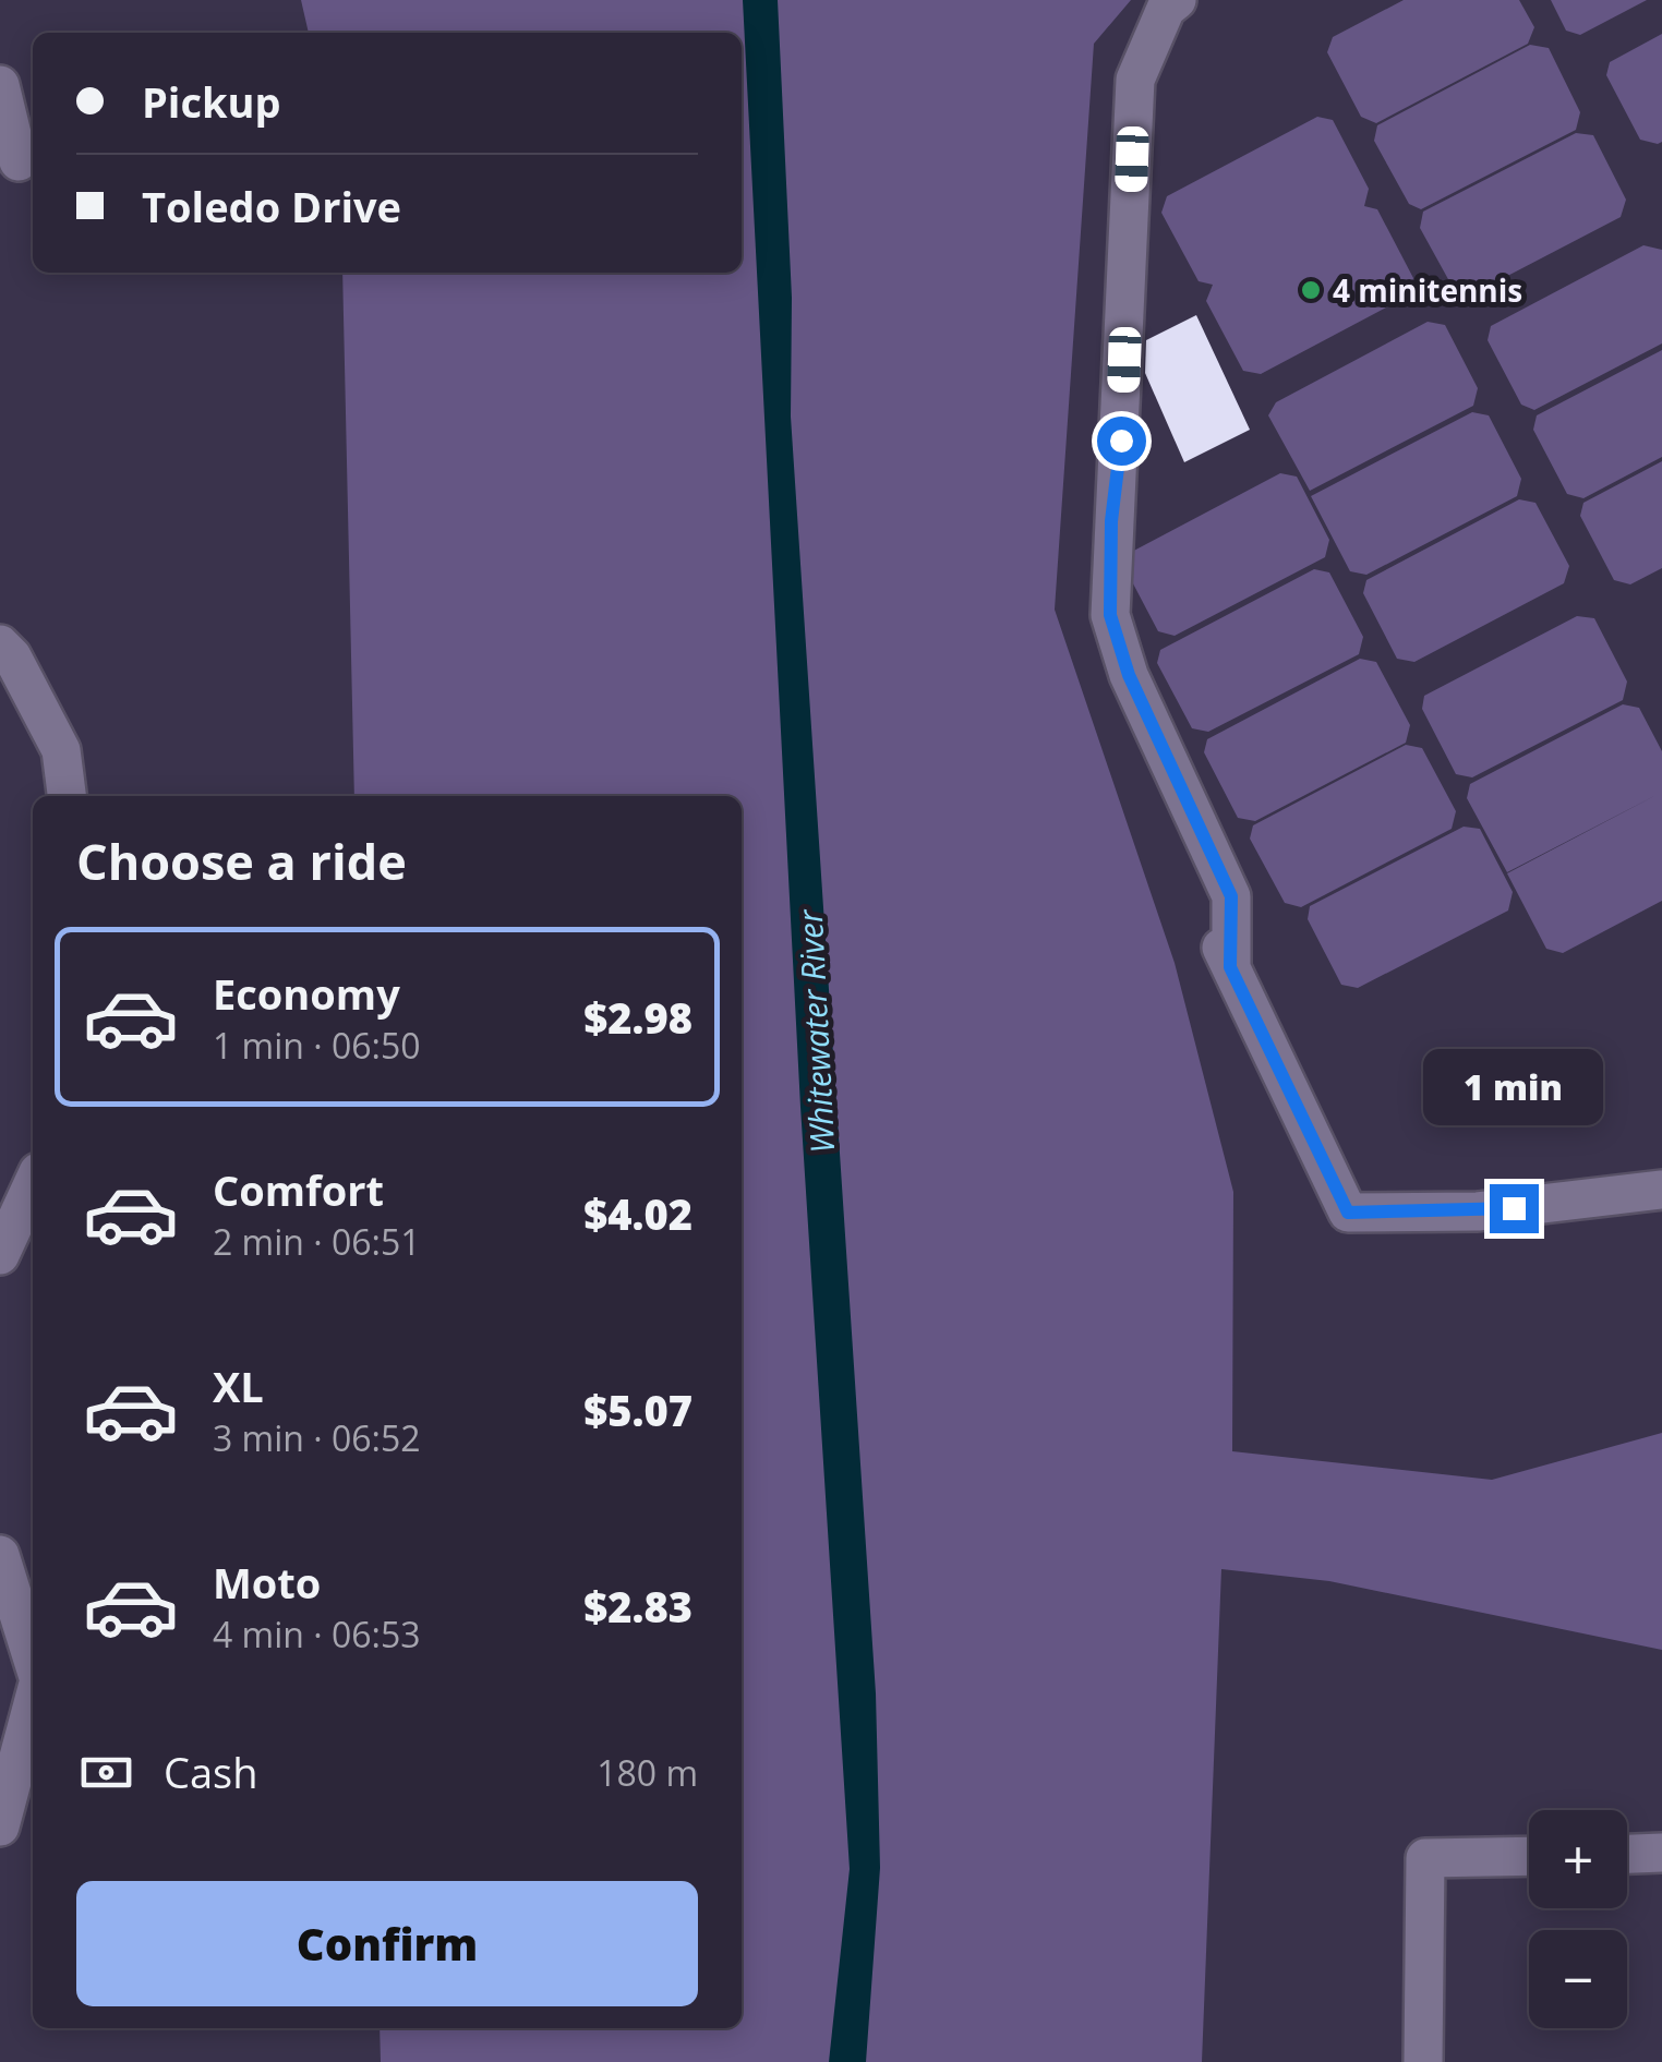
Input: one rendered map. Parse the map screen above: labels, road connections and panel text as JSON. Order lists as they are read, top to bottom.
{
  "water": ["Whitewater River"],
  "places": ["4 minitennis"],
  "page": {
    "banner": ["Pickup", "Toledo Drive"],
    "heading": "Choose a ride",
    "list": [
      {
        "name": "Economy",
        "note": "1 min · 06:50",
        "value": "$2.98"
      },
      {
        "name": "Comfort",
        "note": "2 min · 06:51",
        "value": "$4.02"
      },
      {
        "name": "XL",
        "note": "3 min · 06:52",
        "value": "$5.07"
      },
      {
        "name": "Moto",
        "note": "4 min · 06:53",
        "value": "$2.83"
      }
    ],
    "bubble": "1 min",
    "pay": ["Cash", "180 m"],
    "map_buttons": ["+", "−"],
    "buttons": "Confirm"
  }
}
